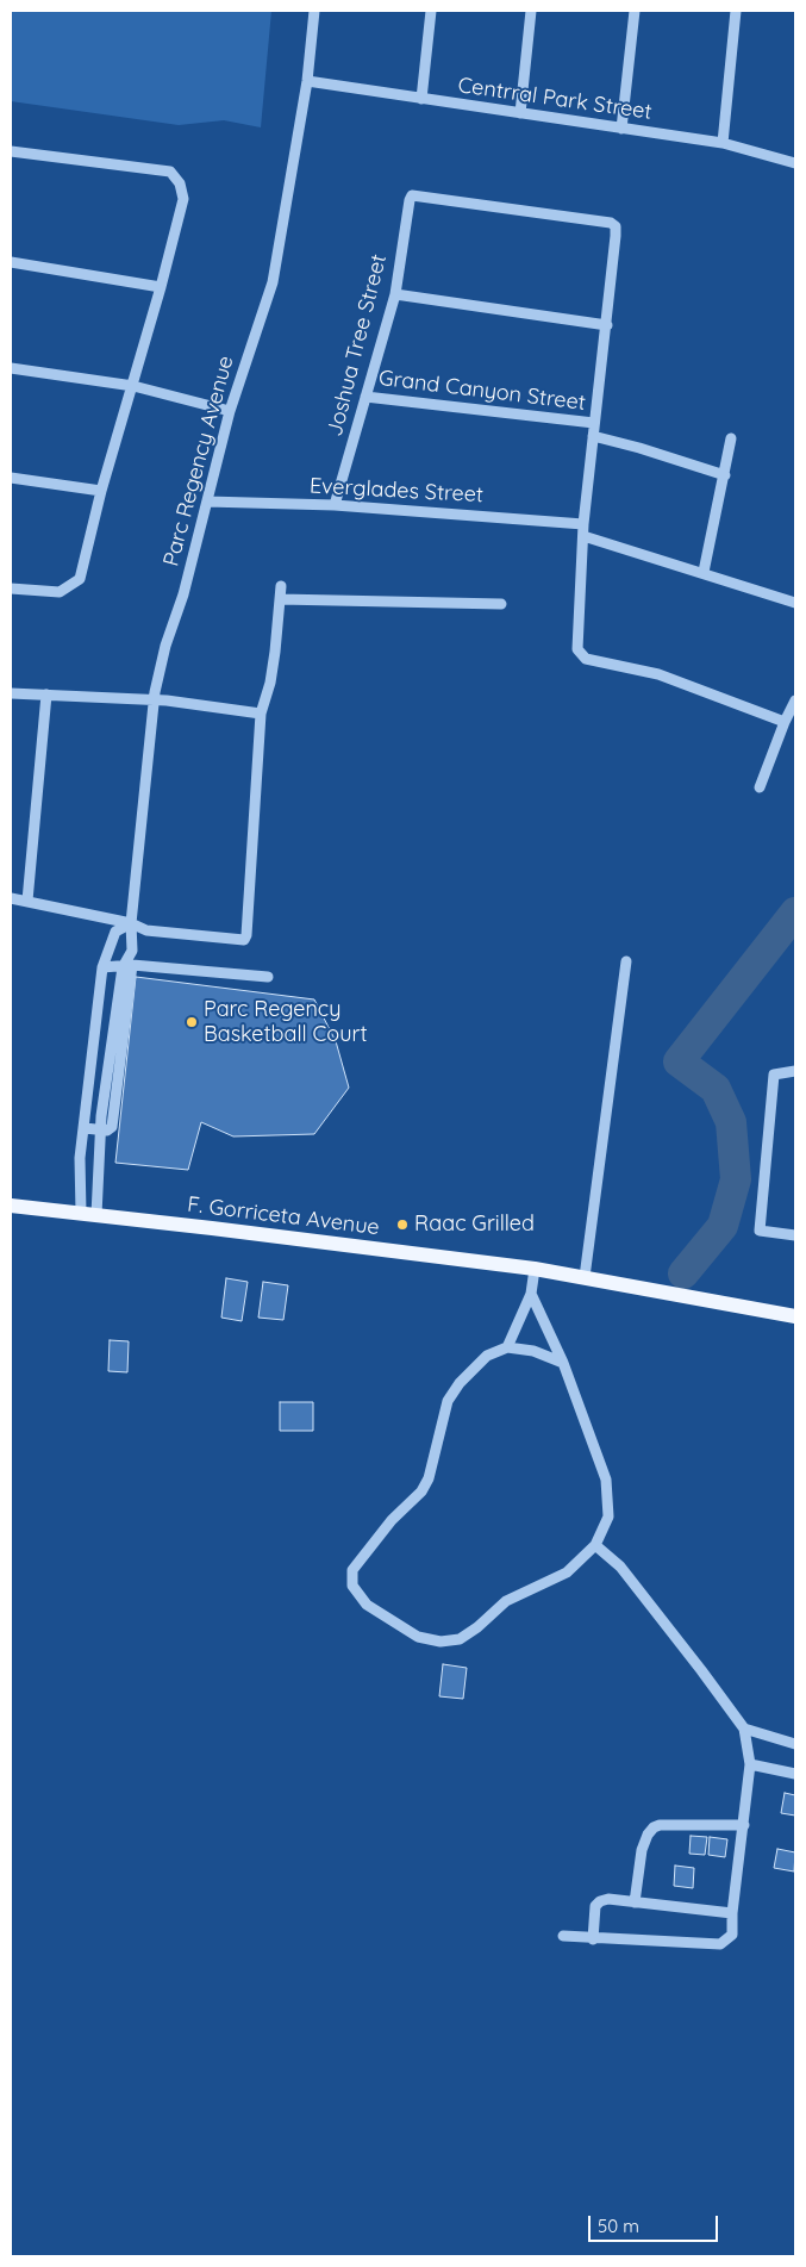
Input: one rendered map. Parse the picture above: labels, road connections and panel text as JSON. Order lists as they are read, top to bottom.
{
  "streets": {
    "main road": ["F. Gorriceta Avenue"],
    "street": [
      "Centrral Park Street",
      "Joshua Tree Street",
      "Grand Canyon Street",
      "Parc Regency Avenue",
      "Everglades Street"
    ]
  },
  "crossings": [
    ["Centrral Park Street", "Parc Regency Avenue"],
    ["Joshua Tree Street", "Grand Canyon Street"],
    ["Joshua Tree Street", "Everglades Street"],
    ["Parc Regency Avenue", "Everglades Street"]
  ],
  "places": ["Parc Regency Basketball Court", "Raac Grilled"],
  "scale_bar": "50 m"
}
